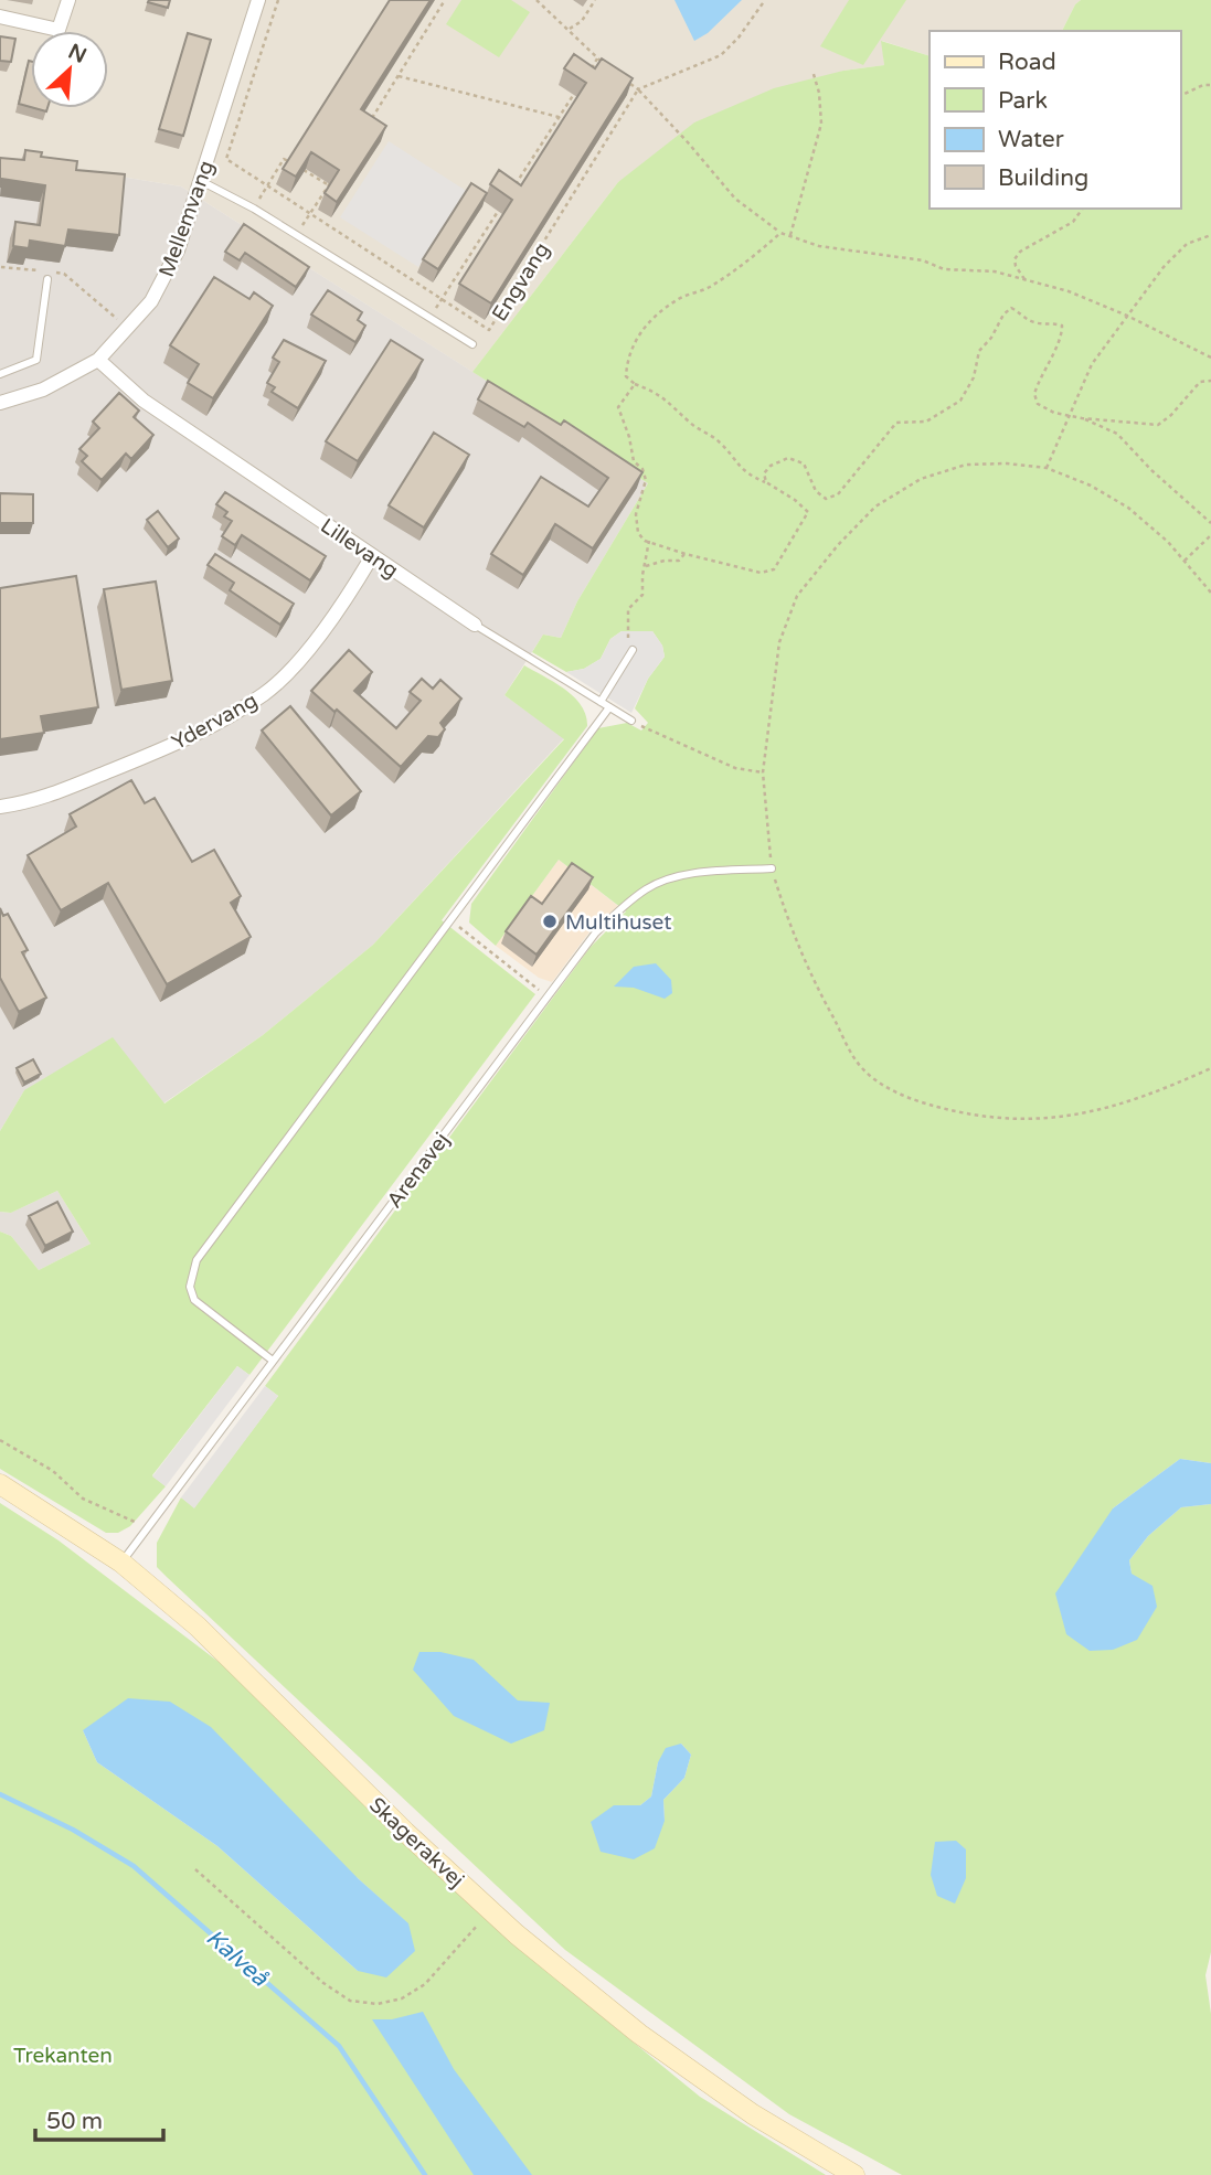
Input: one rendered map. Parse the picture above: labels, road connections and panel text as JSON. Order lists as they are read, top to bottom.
{
  "streets": {
    "street": [
      "Mellemvang",
      "Lillevang",
      "Ydervang",
      "Skagerakvej"
    ],
    "lane": ["Arenavej"],
    "path": ["Engvang"]
  },
  "crossings": [
    ["Mellemvang", "Lillevang"],
    ["Lillevang", "Ydervang"],
    ["Arenavej", "Skagerakvej"]
  ],
  "water": ["Kalveå"],
  "parks": ["Trekanten"],
  "places": ["Multihuset"],
  "legend": [
    "Road",
    "Park",
    "Water",
    "Building"
  ],
  "scale_bar": "50 m",
  "north": "top right"
}
